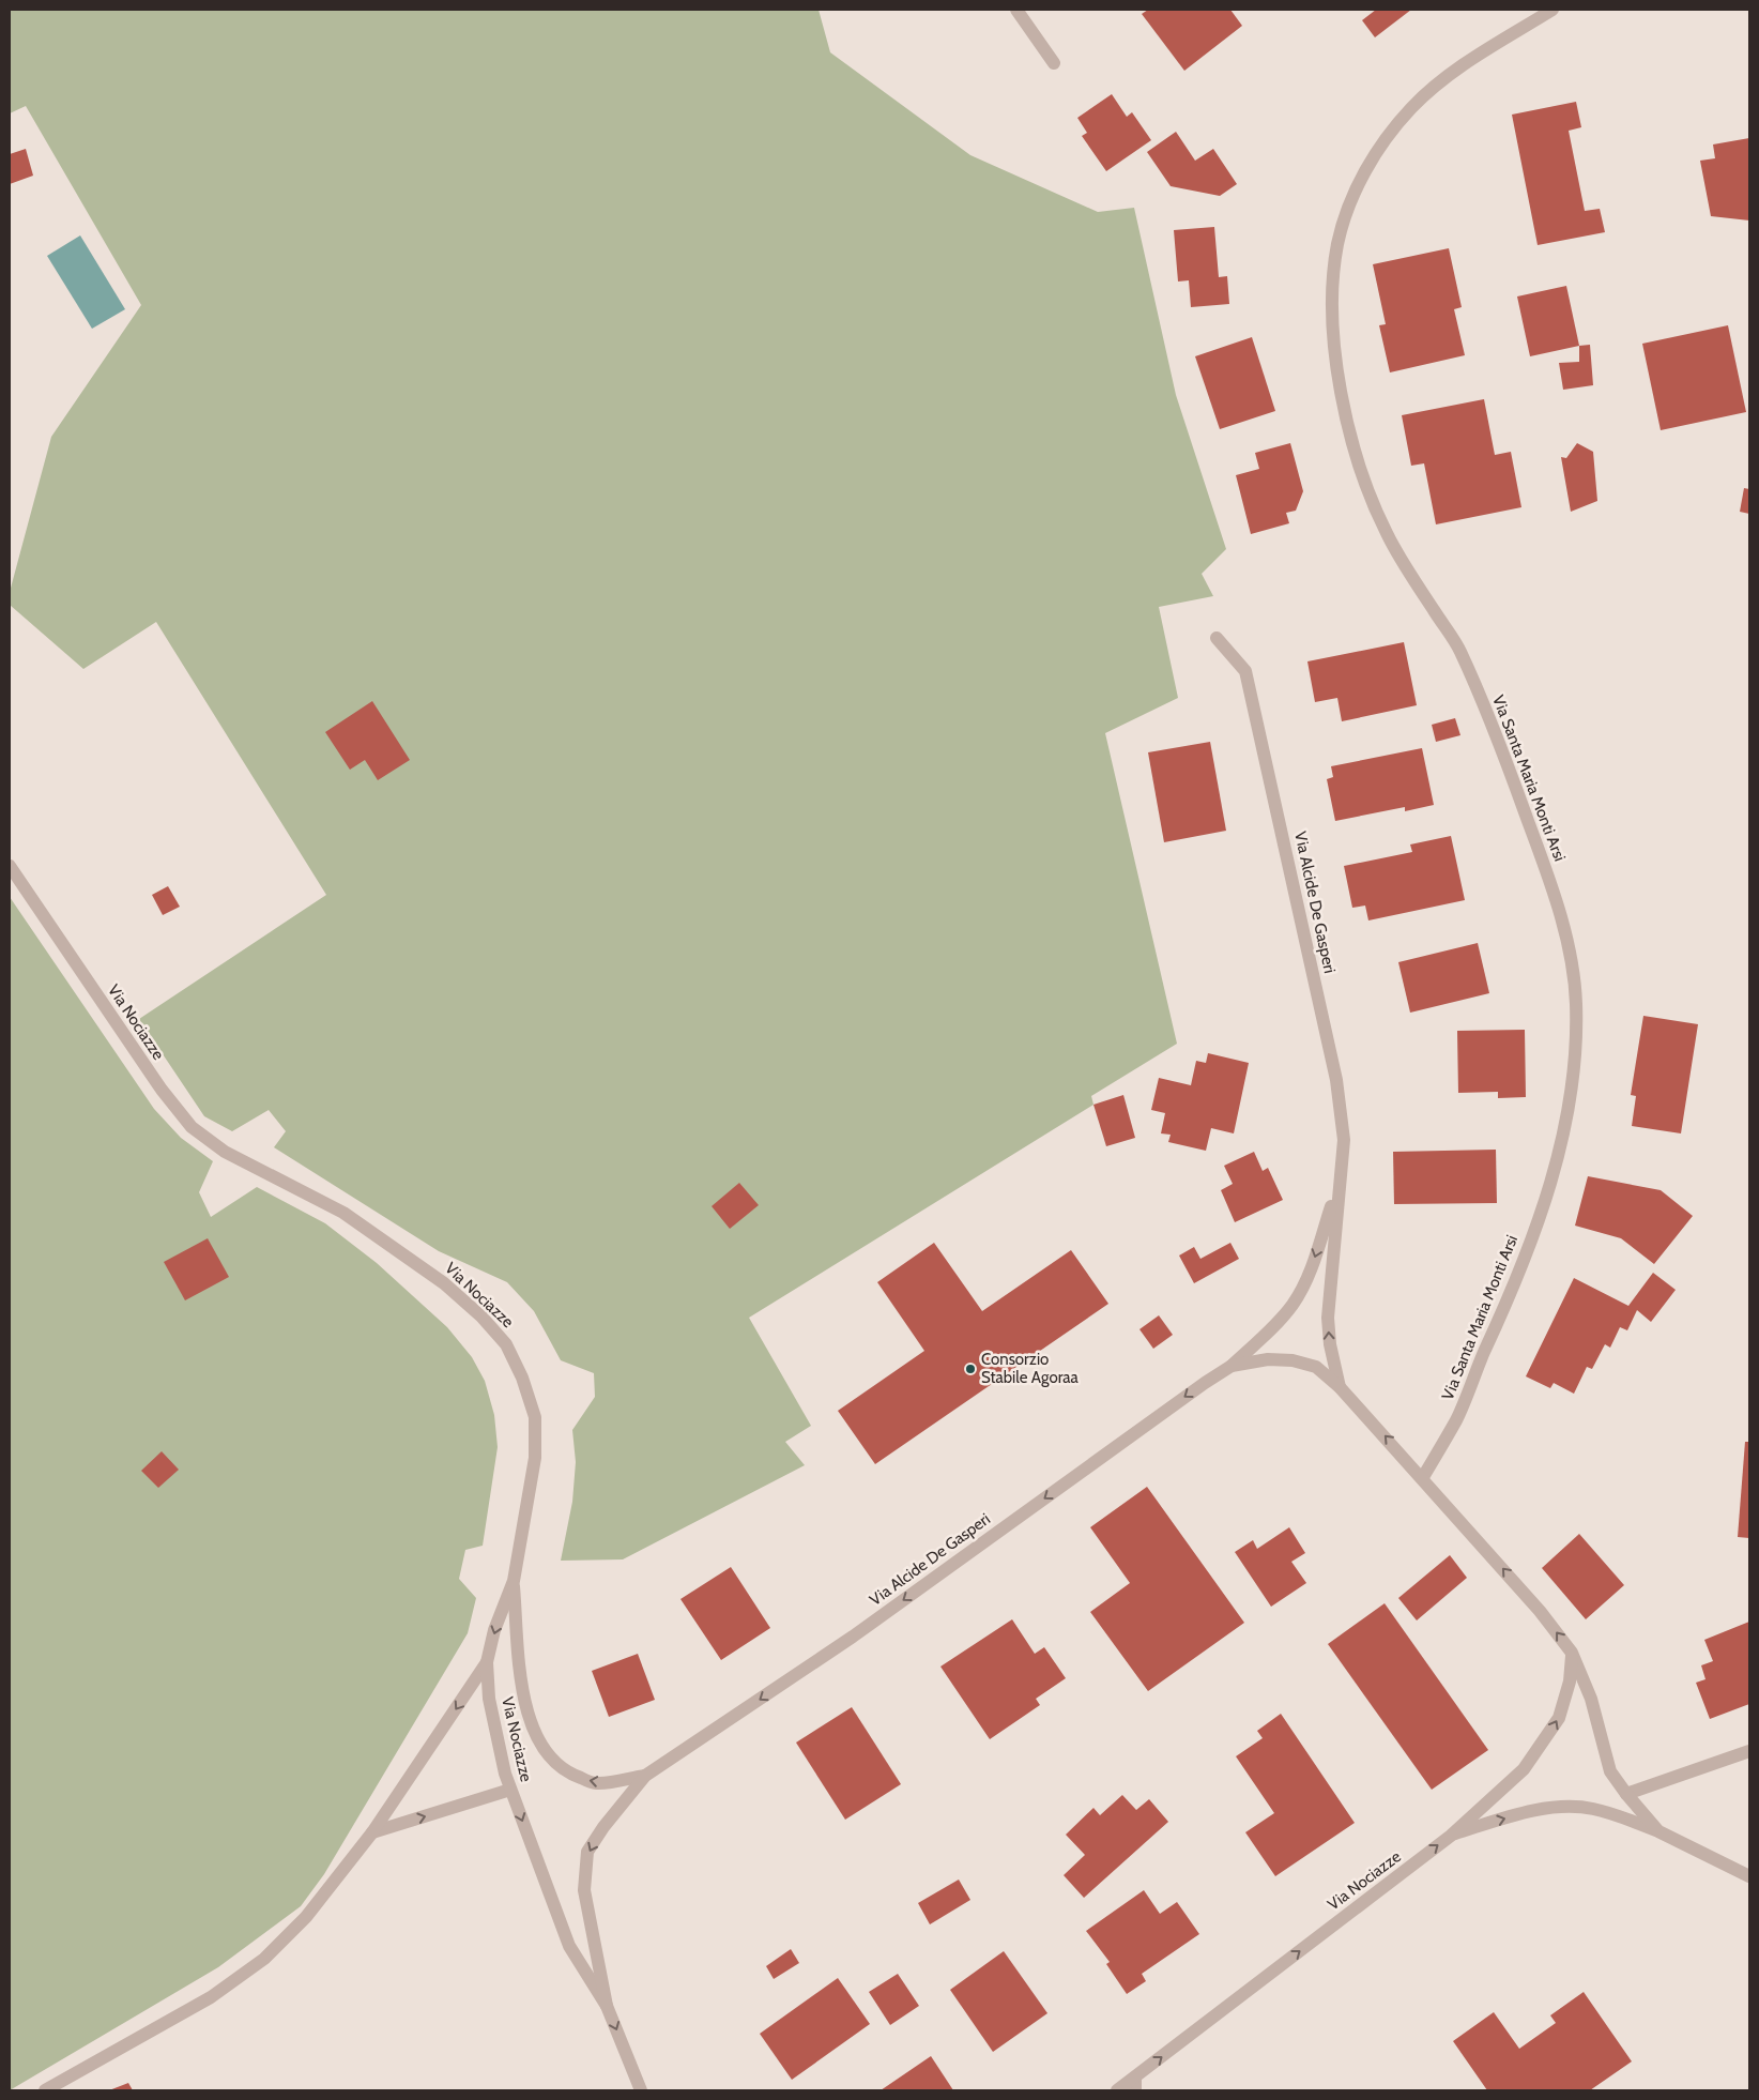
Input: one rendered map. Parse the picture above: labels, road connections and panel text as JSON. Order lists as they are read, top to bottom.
{
  "streets": {
    "street": ["Via Santa Maria Monti Arsi", "Via Alcide De Gasperi", "Via Nociazze"]
  },
  "one_way": ["Via Alcide De Gasperi"],
  "places": ["Consorzio Stabile Agoraa"]
}
